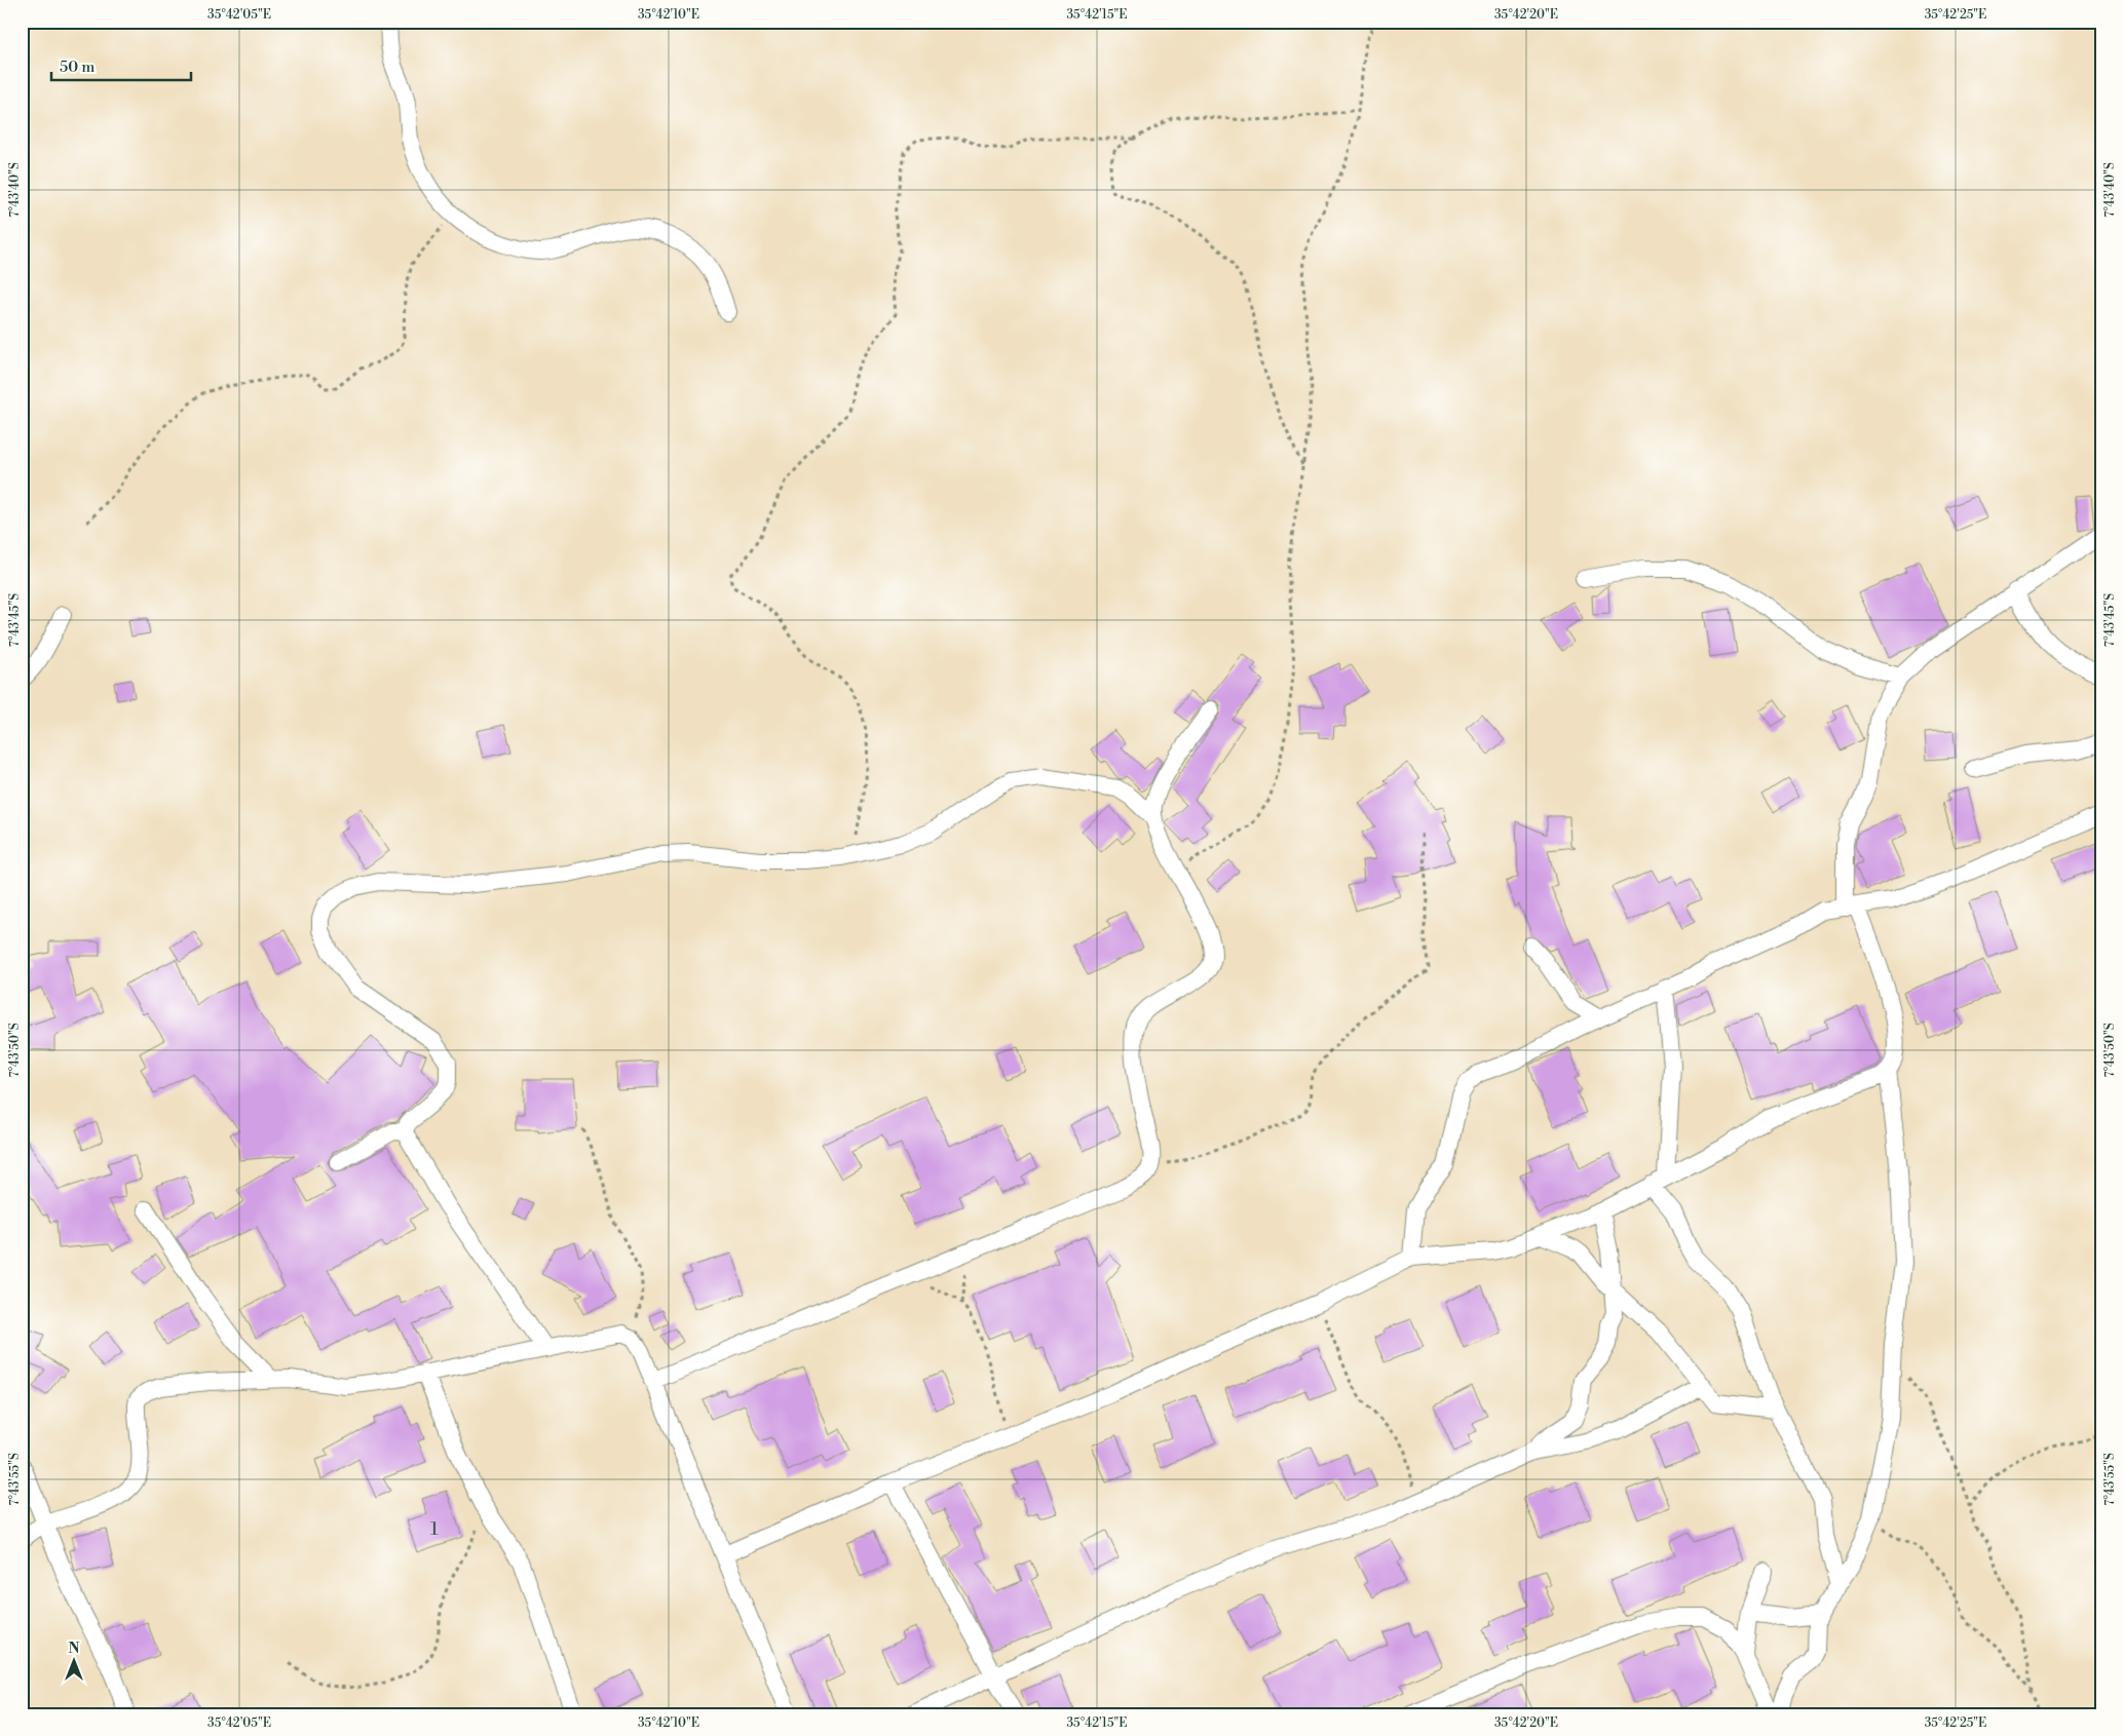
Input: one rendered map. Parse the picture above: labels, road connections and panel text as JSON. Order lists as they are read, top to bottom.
{
  "house_numbers": ["1"],
  "scale_bar": "50 m",
  "north": "top",
  "coordinates": [
    "35°42'05\"E",
    "35°42'10\"E",
    "35°42'15\"E",
    "35°42'20\"E",
    "35°42'25\"E",
    "7°43'40\"S",
    "7°43'45\"S",
    "7°43'50\"S",
    "7°43'55\"S"
  ]
}
